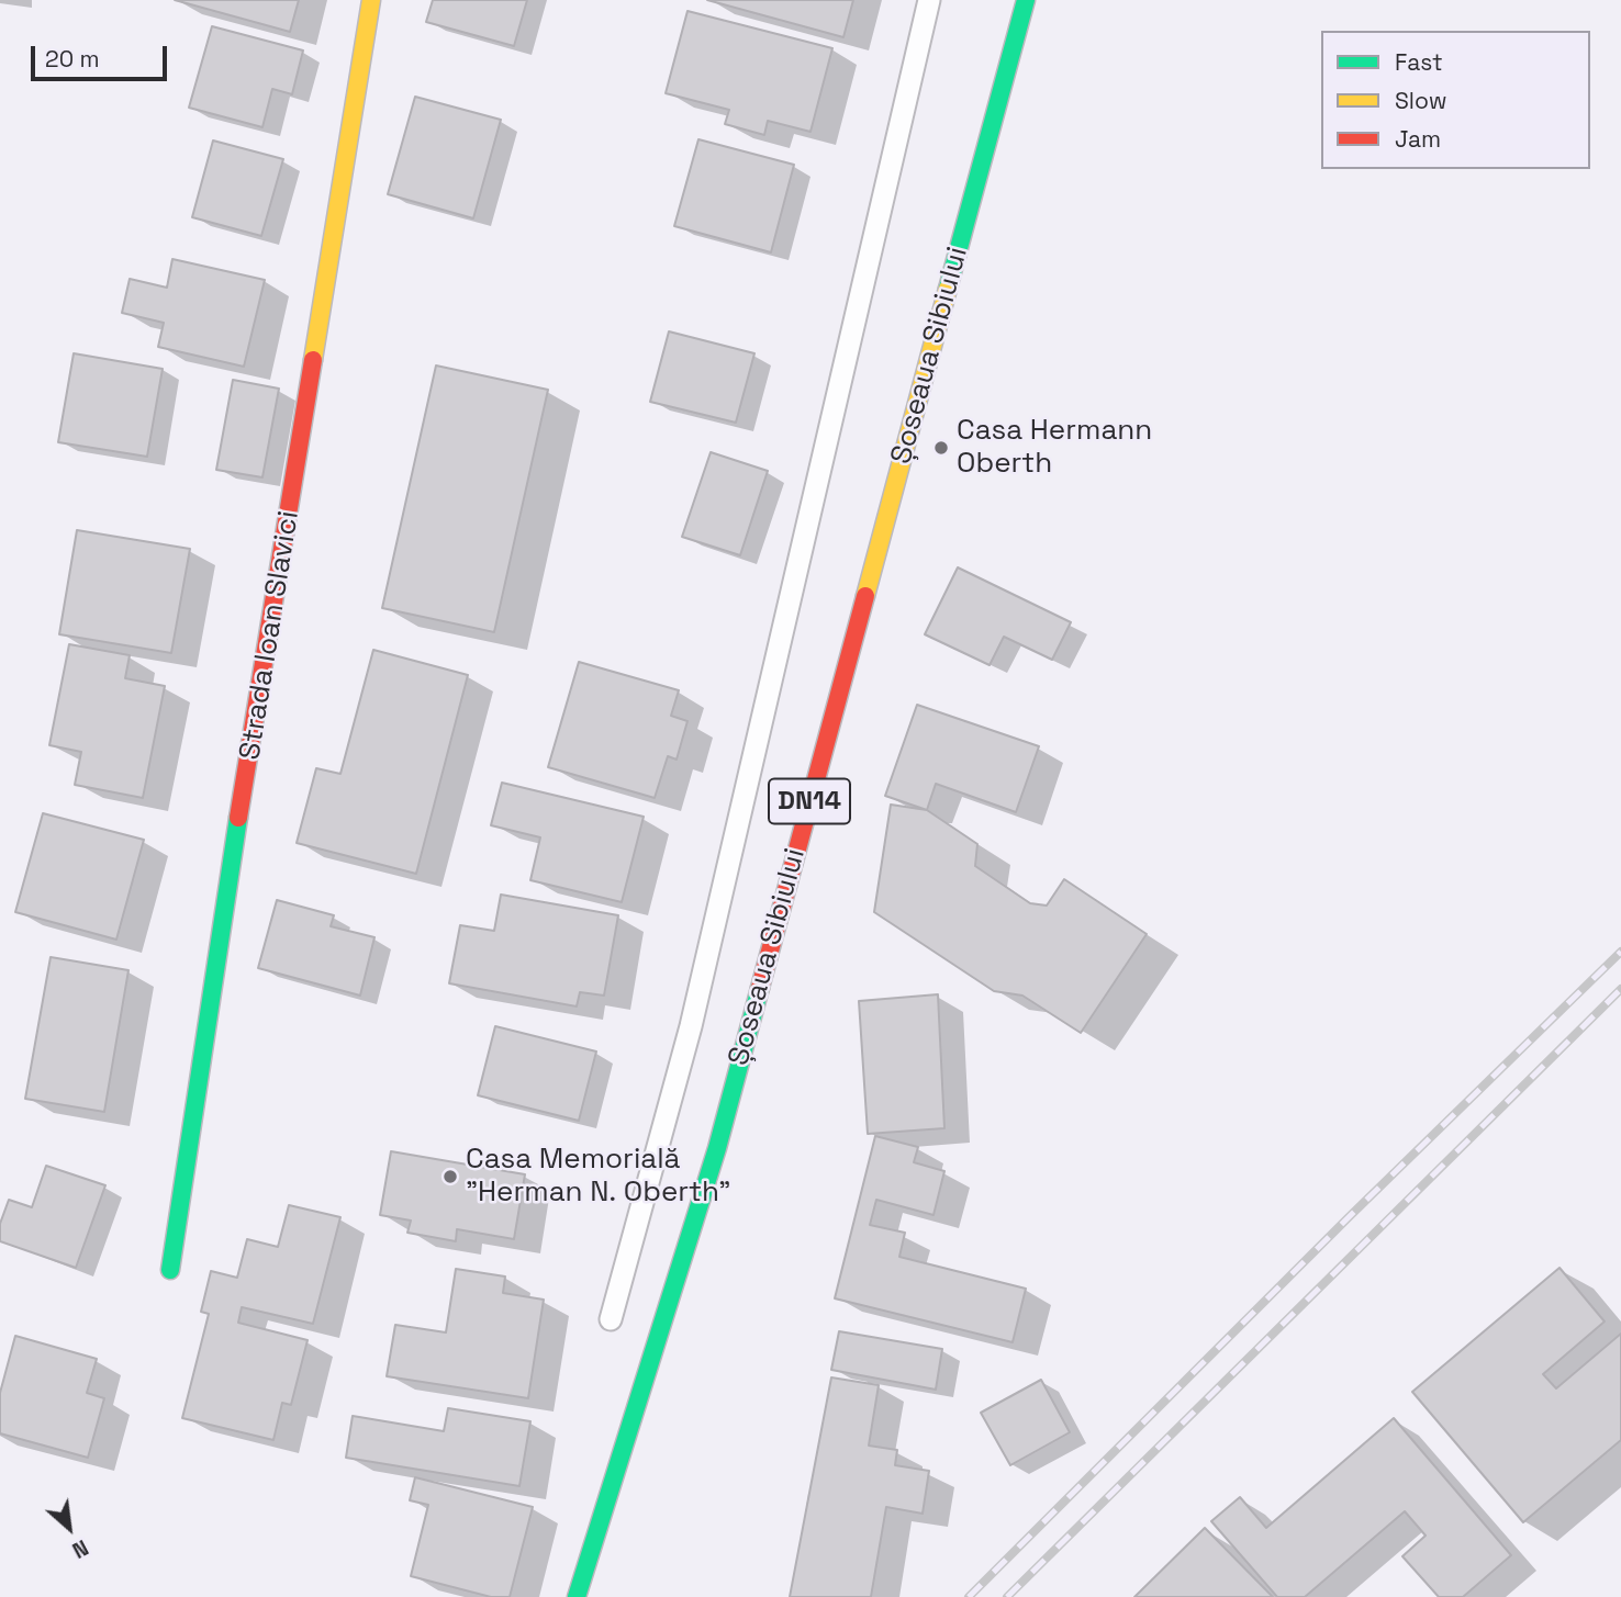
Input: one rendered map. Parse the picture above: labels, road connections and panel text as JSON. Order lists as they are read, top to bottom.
{
  "streets": {
    "main road": ["Șoseaua Sibiului", "Strada Ioan Slavici", "DN14"]
  },
  "places": ["Casa Hermann Oberth", "Casa Memorială \"Herman N. Oberth\""],
  "legend": ["Fast", "Slow", "Jam"],
  "scale_bar": "20 m",
  "north": "bottom right"
}
